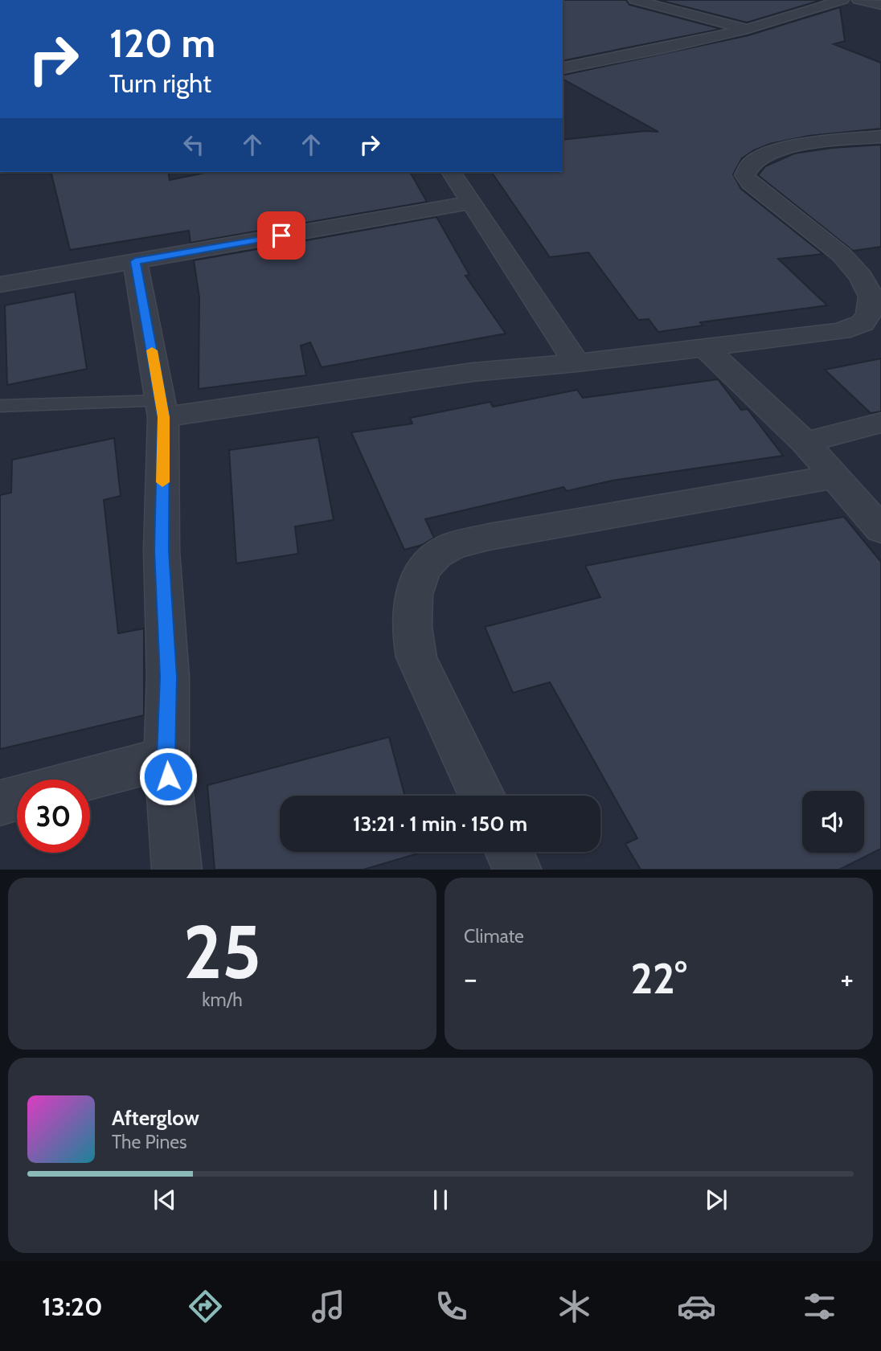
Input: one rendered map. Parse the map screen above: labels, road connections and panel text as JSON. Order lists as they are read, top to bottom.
{
  "page": {
    "turn": ["120 m", "Turn right"],
    "limit": "30",
    "trip": "13:21 · 1 min · 150 m",
    "tile": [
      ["25", "km/h"],
      "Climate"
    ],
    "heat": ["−", "22°", "+"],
    "song": ["Afterglow", "The Pines"],
    "tabs": "13:20"
  }
}
